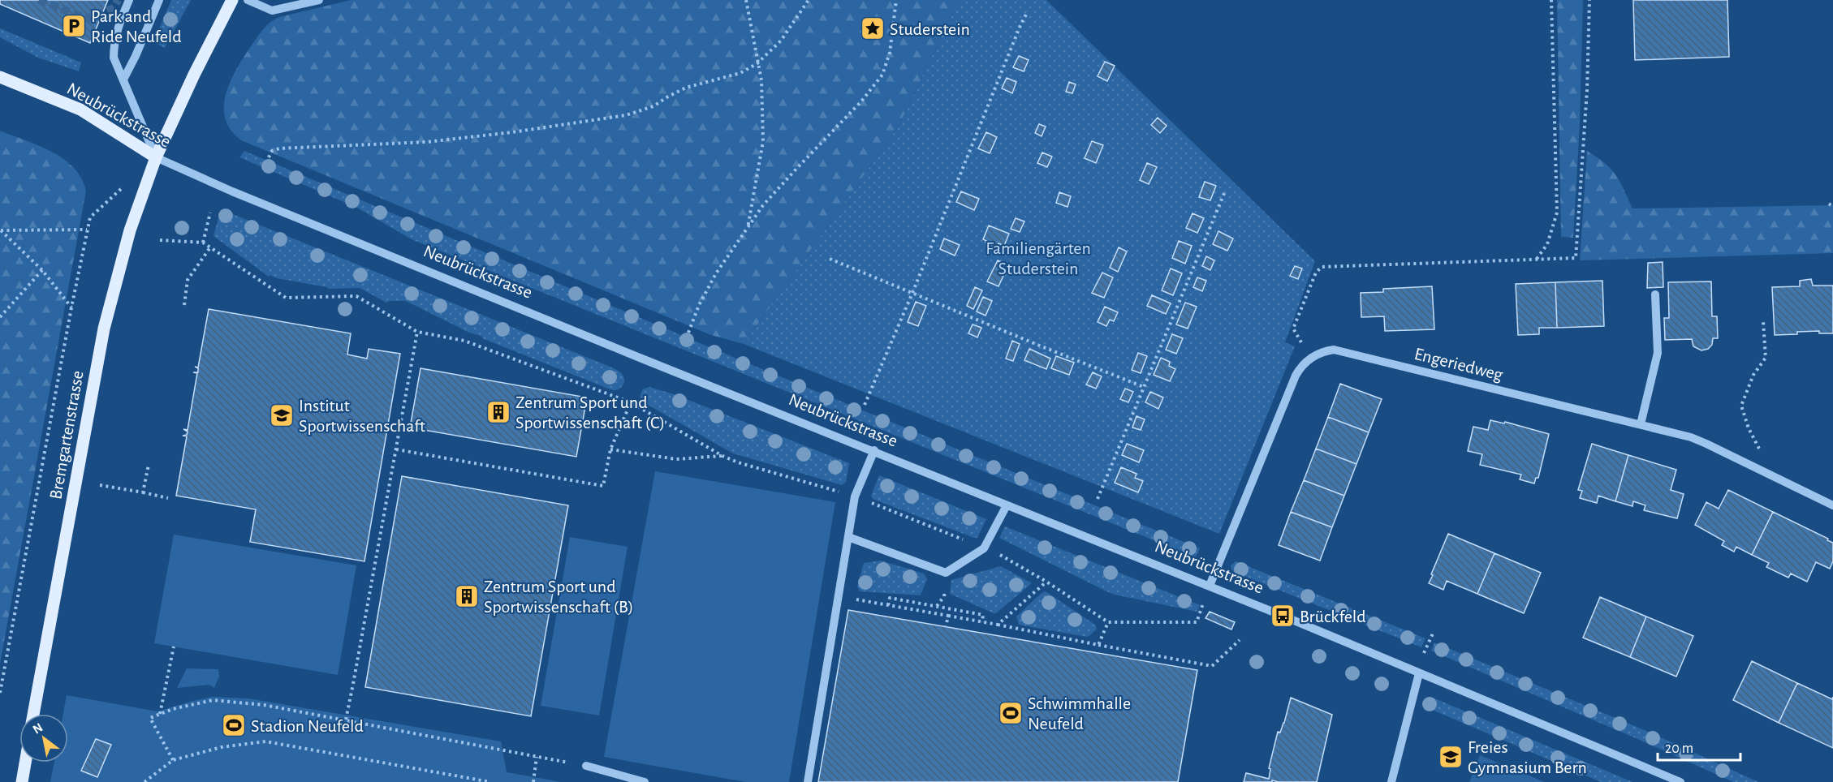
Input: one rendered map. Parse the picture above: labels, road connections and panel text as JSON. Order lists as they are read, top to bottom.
{
  "streets": {
    "main road": ["Neubrückstrasse", "Bremgartenstrasse"],
    "street": ["Engeriedweg"]
  },
  "crossings": [
    ["Neubrückstrasse", "Engeriedweg"],
    ["Neubrückstrasse", "Bremgartenstrasse"]
  ],
  "parks": ["Familiengärten Studerstein"],
  "places": {
    "parking": ["Park and Ride Neufeld"],
    "place": ["Studerstein"],
    "building": ["Zentrum Sport und Sportwissenschaft (C)", "Zentrum Sport und Sportwissenschaft (B)"],
    "school or university": ["Institut Sportwissenschaft", "Freies Gymnasium Bern"],
    "bus stop": ["Brückfeld"],
    "sports": ["Schwimmhalle Neufeld", "Stadion Neufeld"]
  },
  "scale_bar": "20 m",
  "north": "top left"
}
